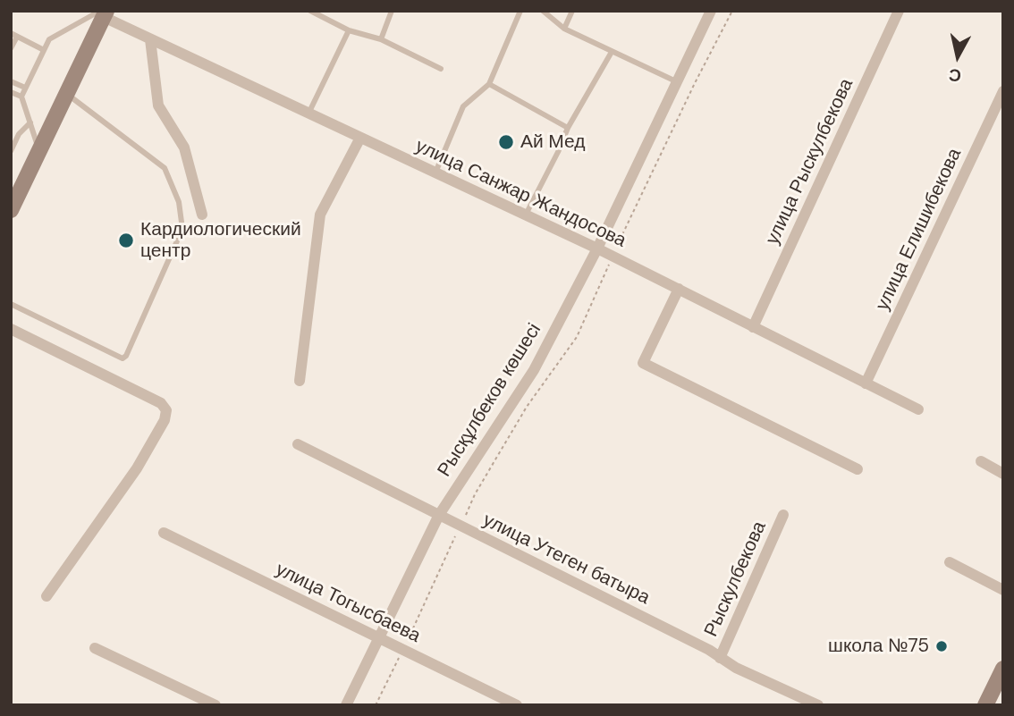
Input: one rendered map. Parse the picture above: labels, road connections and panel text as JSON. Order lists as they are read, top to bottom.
{
  "streets": {
    "street": [
      "улица Рыскулбекова",
      "улица Санжар Жандосова",
      "улица Елишибекова",
      "Рысқұлбеков көшесі",
      "улица Утеген батыра",
      "Рыскулбекова",
      "улица Тогысбаева"
    ]
  },
  "crossings": [
    ["улица Рыскулбекова", "улица Санжар Жандосова"],
    ["улица Санжар Жандосова", "улица Елишибекова"],
    ["улица Санжар Жандосова", "Рысқұлбеков көшесі"],
    ["Рысқұлбеков көшесі", "улица Утеген батыра"],
    ["Рысқұлбеков көшесі", "улица Тогысбаева"],
    ["улица Утеген батыра", "Рыскулбекова"]
  ],
  "places": ["Ай Мед", "Кардиологический центр", "школа №75"],
  "north": "bottom"
}
